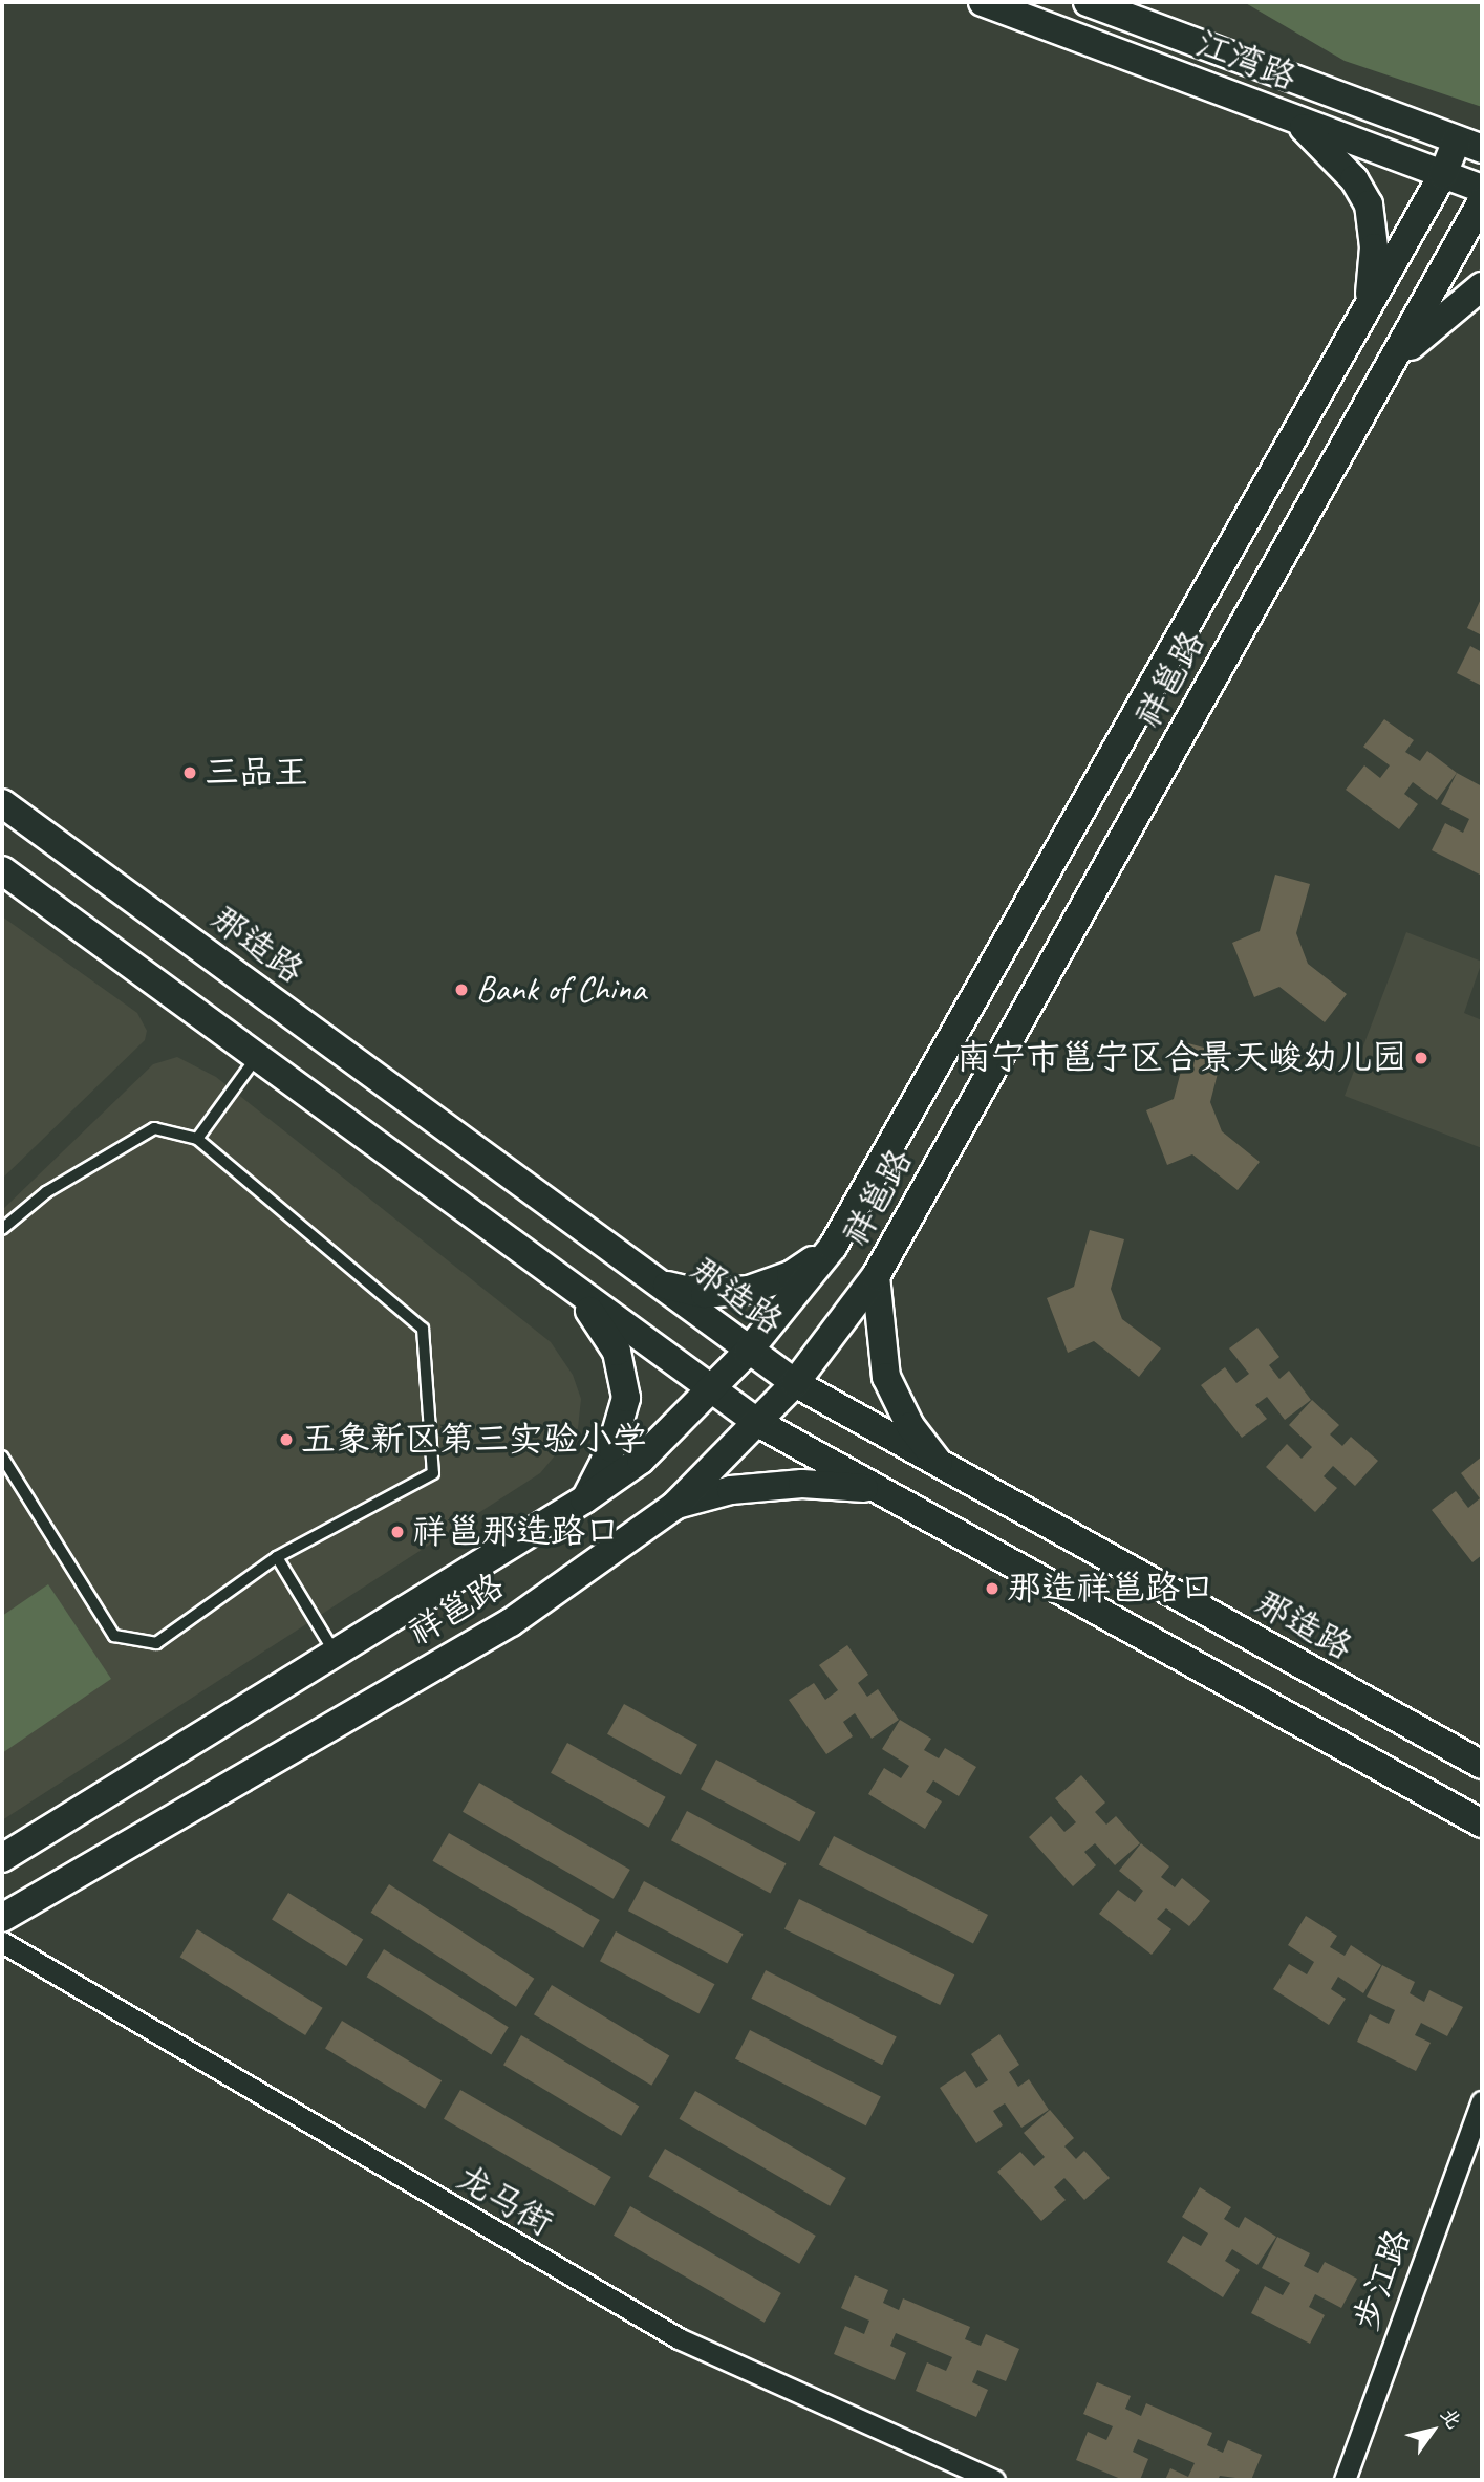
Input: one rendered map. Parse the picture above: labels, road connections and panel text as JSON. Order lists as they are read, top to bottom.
{
  "streets": {
    "street": [
      "江湾路",
      "祥邕路",
      "那造路",
      "龙马街",
      "步江路"
    ]
  },
  "crossings": [
    ["江湾路", "祥邕路"],
    ["祥邕路", "那造路"]
  ],
  "places": [
    "三品王",
    "Bank of China",
    "南宁市邕宁区合景天峻幼儿园",
    "五象新区第三实验小学",
    "祥邕那造路口",
    "那造祥邕路口"
  ],
  "north": "top right"
}
